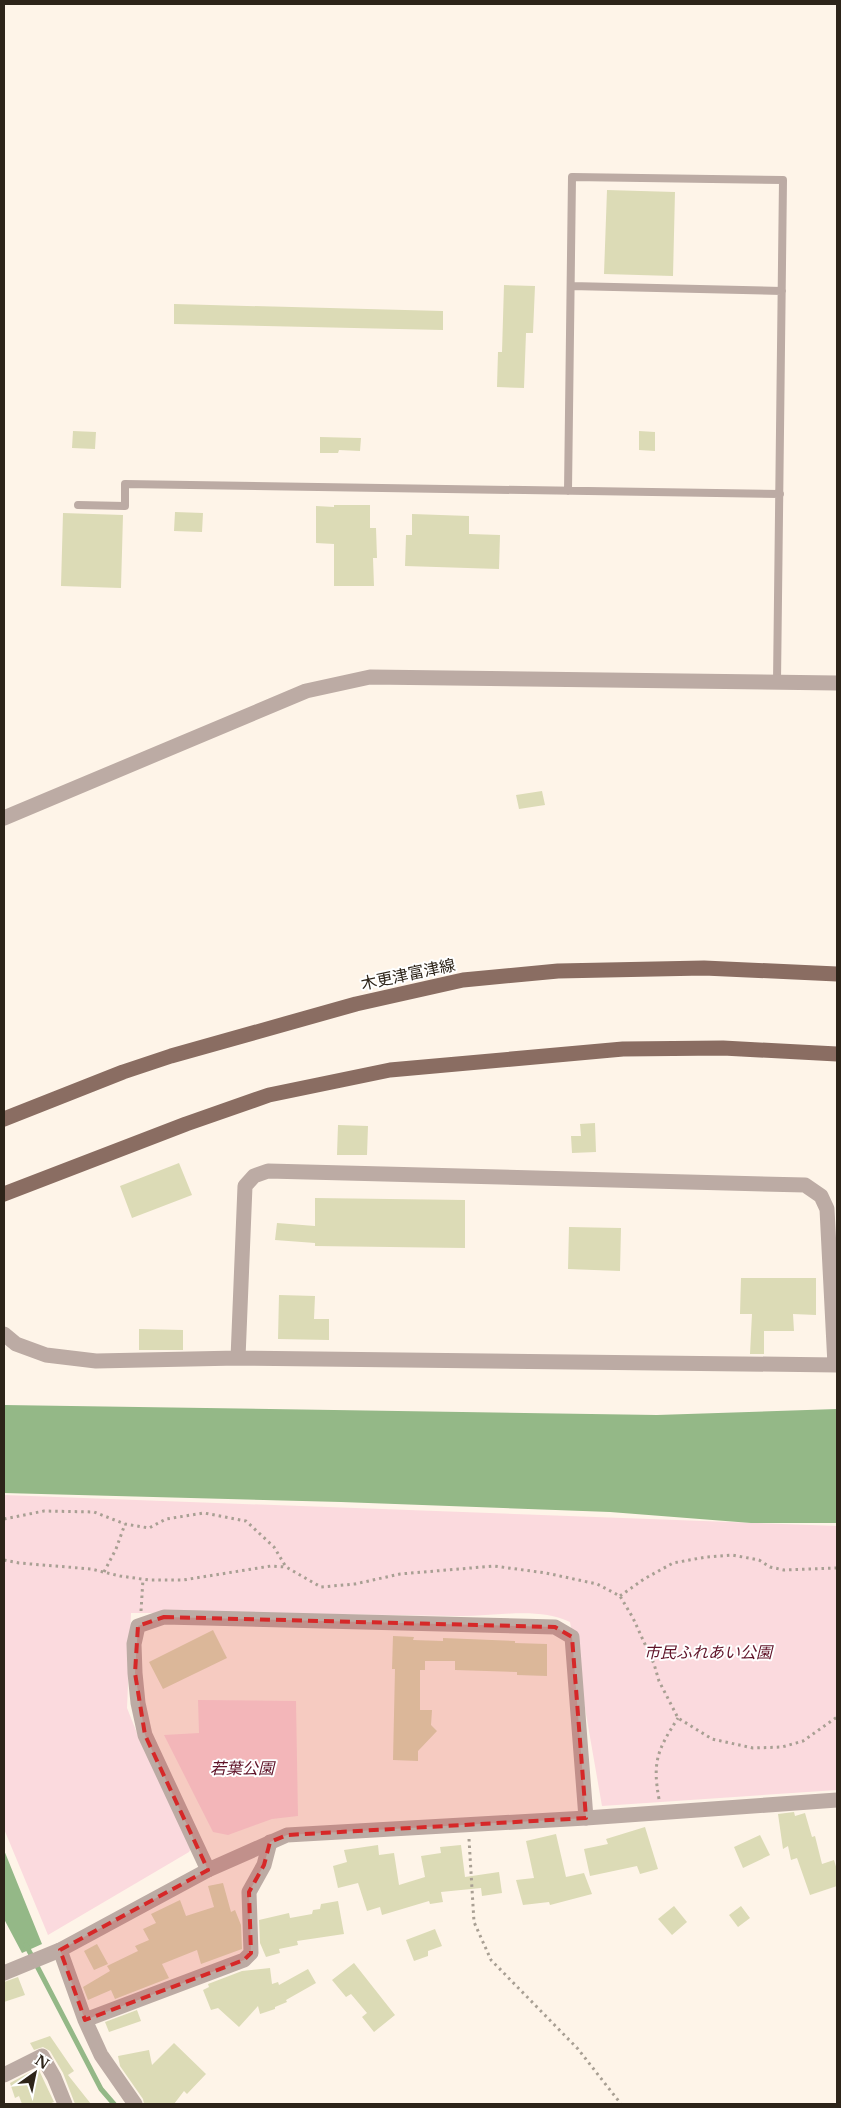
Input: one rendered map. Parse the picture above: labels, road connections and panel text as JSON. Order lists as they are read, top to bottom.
{
  "streets": {
    "main road": ["木更津富津線"]
  },
  "parks": ["市民ふれあい公園", "若葉公園"],
  "north": "top right"
}
